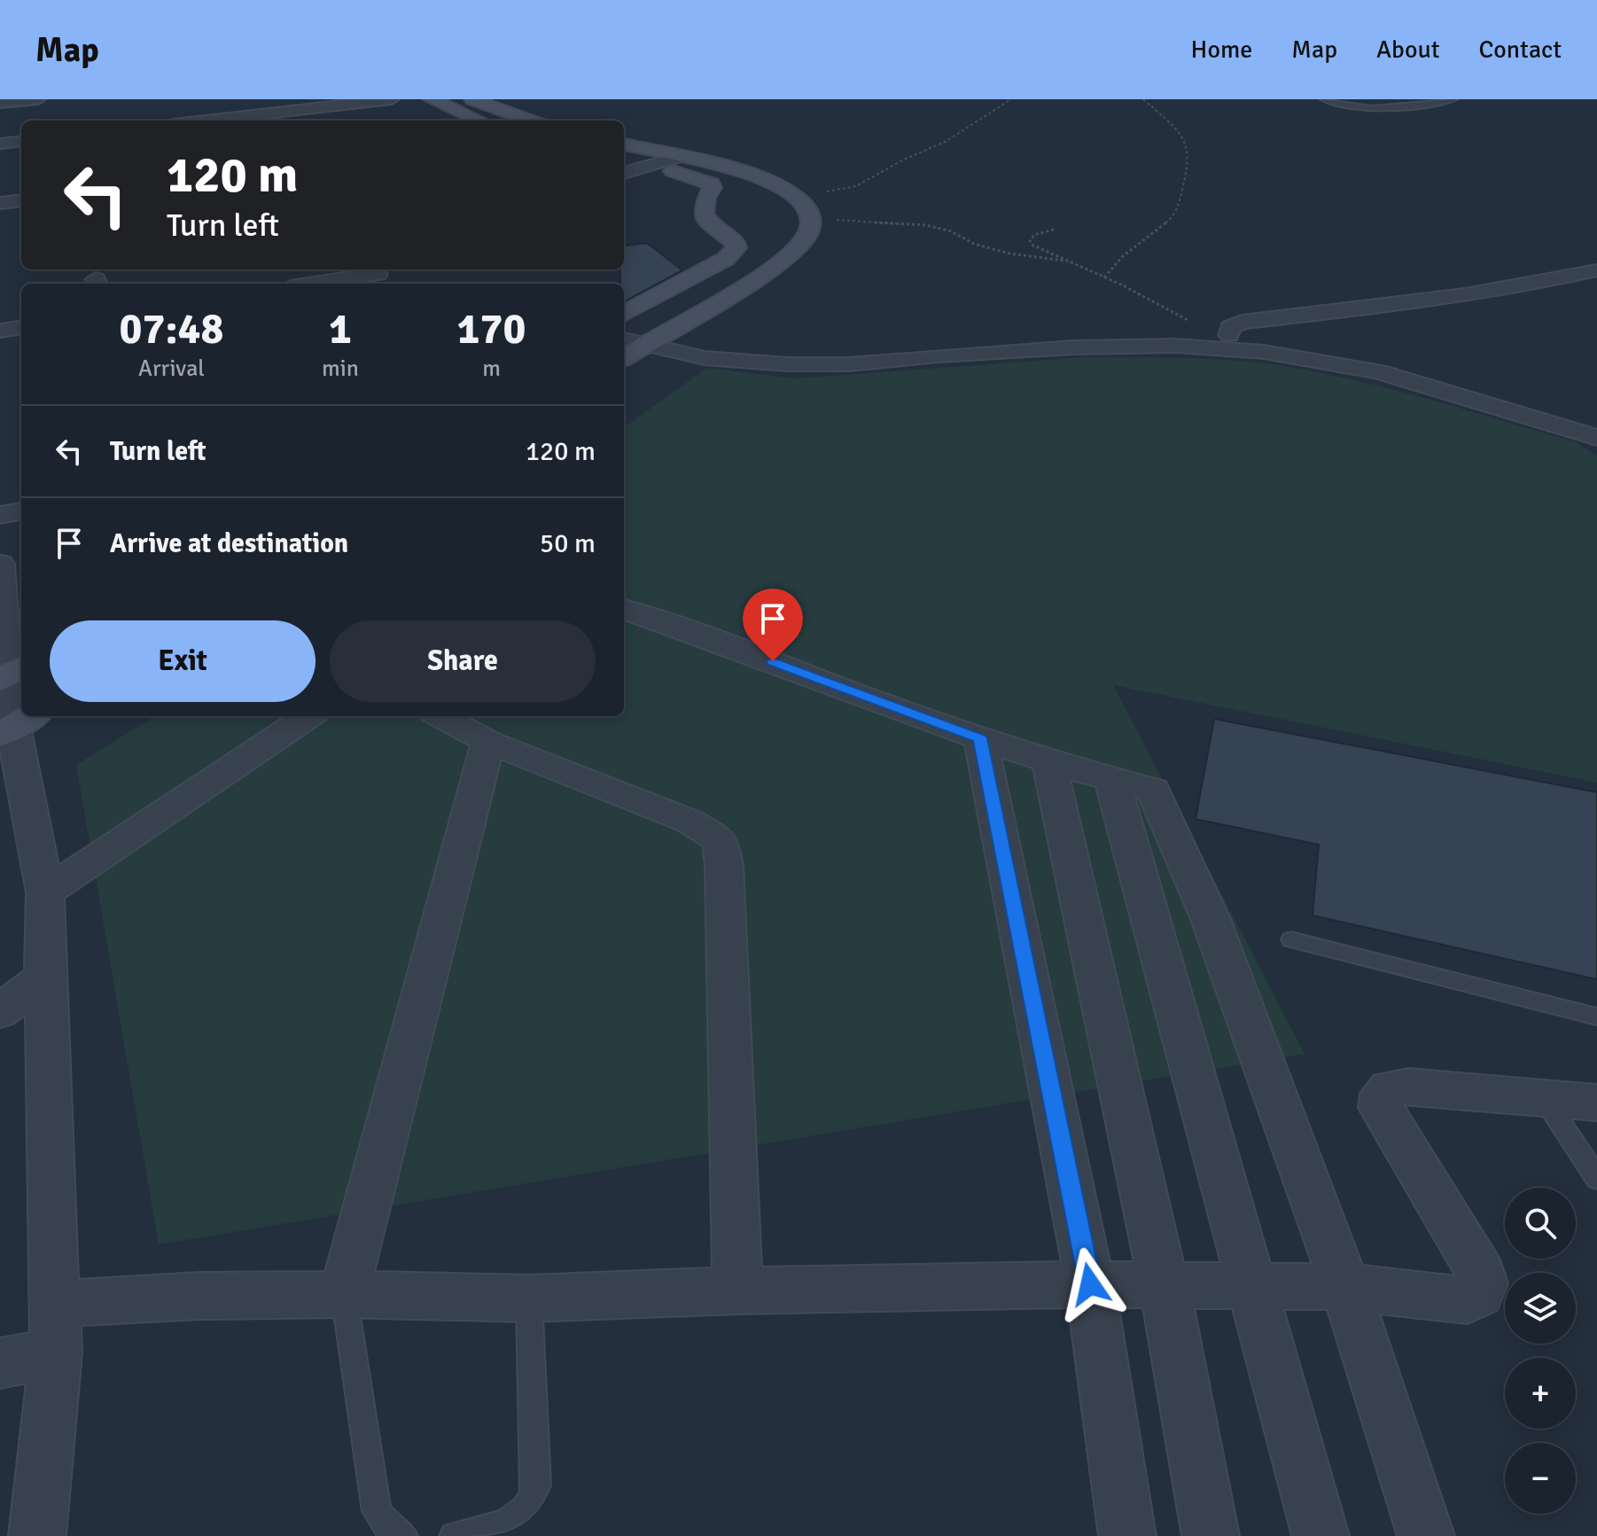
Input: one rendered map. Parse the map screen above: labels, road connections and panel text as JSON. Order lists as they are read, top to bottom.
{
  "page": {
    "header": "Map",
    "nav": [
      "Home",
      "Map",
      "About",
      "Contact"
    ],
    "turn": ["120 m", "Turn left"],
    "eta": [
      "07:48",
      "Arrival",
      "1",
      "min",
      "170",
      "m"
    ],
    "list": [
      {
        "name": "Turn left",
        "value": "120 m"
      },
      {
        "name": "Arrive at destination",
        "value": "50 m"
      }
    ],
    "buttons": ["Exit", "Share"],
    "map_buttons": ["+", "−"]
  }
}
